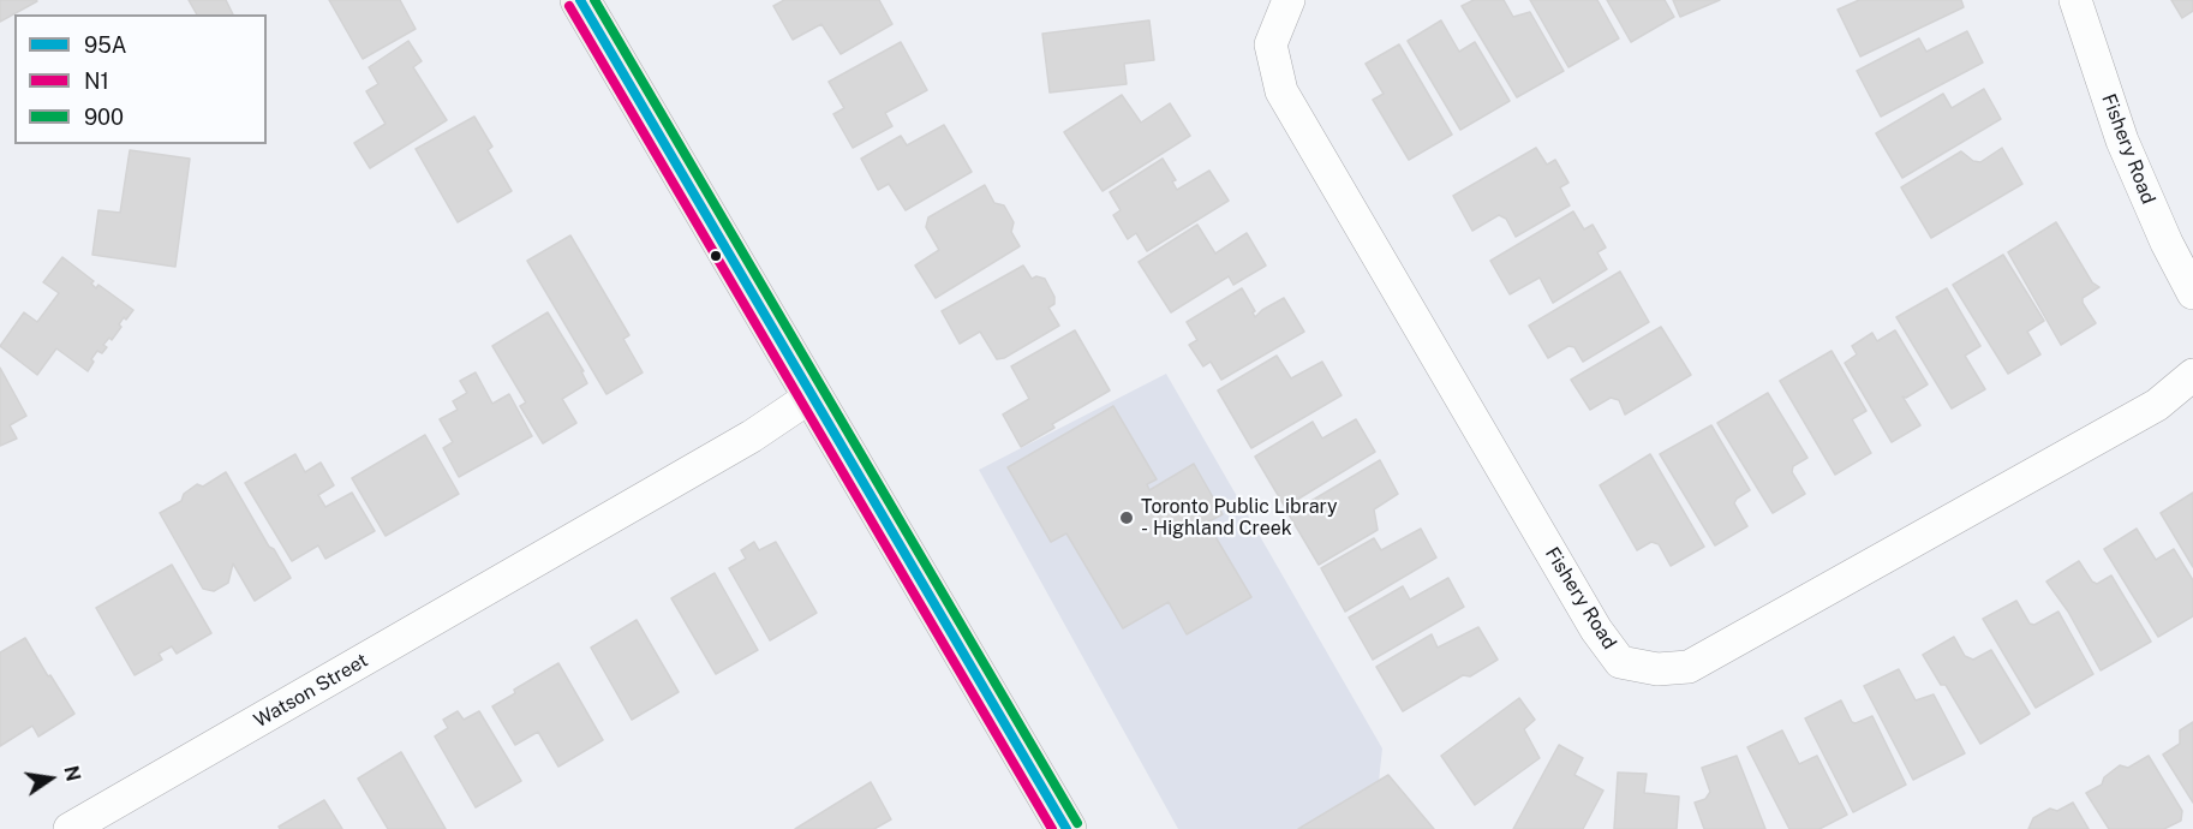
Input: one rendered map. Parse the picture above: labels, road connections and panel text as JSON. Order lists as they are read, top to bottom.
{
  "streets": {
    "street": ["Fishery Road", "Watson Street"]
  },
  "places": ["Toronto Public Library - Highland Creek"],
  "lines": ["transit line 95A", "transit line 900", "transit line N1"],
  "legend": ["95A", "N1", "900"],
  "north": "right"
}
